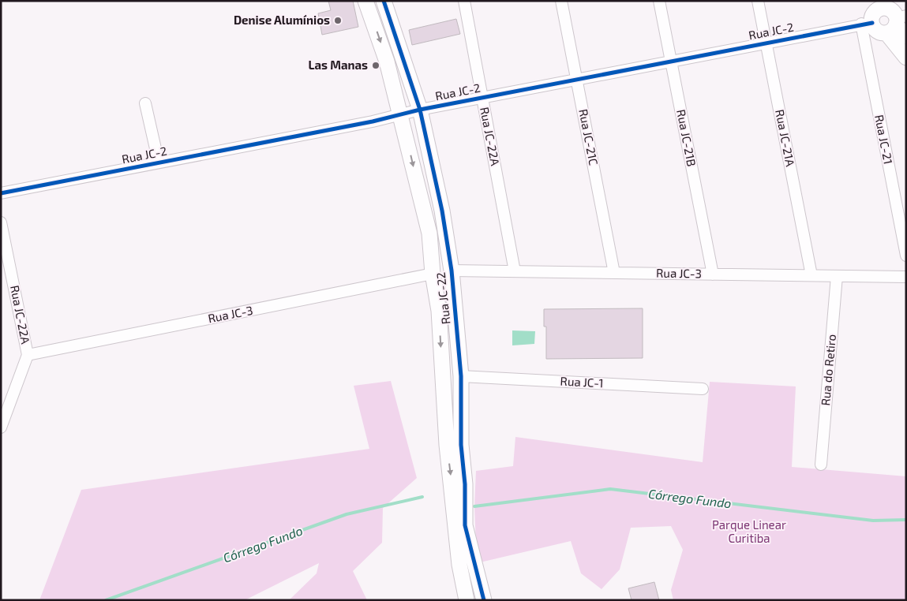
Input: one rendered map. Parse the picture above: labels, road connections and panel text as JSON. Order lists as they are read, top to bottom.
{
  "streets": {
    "main road": ["Rua JC-22"],
    "street": [
      "Rua JC-2",
      "Rua JC-22A",
      "Rua JC-21C",
      "Rua JC-21B",
      "Rua JC-21A",
      "Rua JC-21",
      "Rua JC-3",
      "Rua do Retiro",
      "Rua JC-1"
    ]
  },
  "crossings": [
    ["Rua JC-2", "Rua JC-22A"],
    ["Rua JC-2", "Rua JC-21C"],
    ["Rua JC-2", "Rua JC-21B"],
    ["Rua JC-2", "Rua JC-21A"],
    ["Rua JC-2", "Rua JC-21"],
    ["Rua JC-2", "Rua JC-22"],
    ["Rua JC-22A", "Rua JC-3"],
    ["Rua JC-21C", "Rua JC-3"],
    ["Rua JC-21B", "Rua JC-3"],
    ["Rua JC-21A", "Rua JC-3"],
    ["Rua JC-3", "Rua JC-22"],
    ["Rua JC-3", "Rua do Retiro"],
    ["Rua JC-22", "Rua JC-1"]
  ],
  "water": ["Córrego Fundo"],
  "parks": ["Parque Linear Curitiba"],
  "places": ["Denise Alumínios", "Las Manas"]
}
